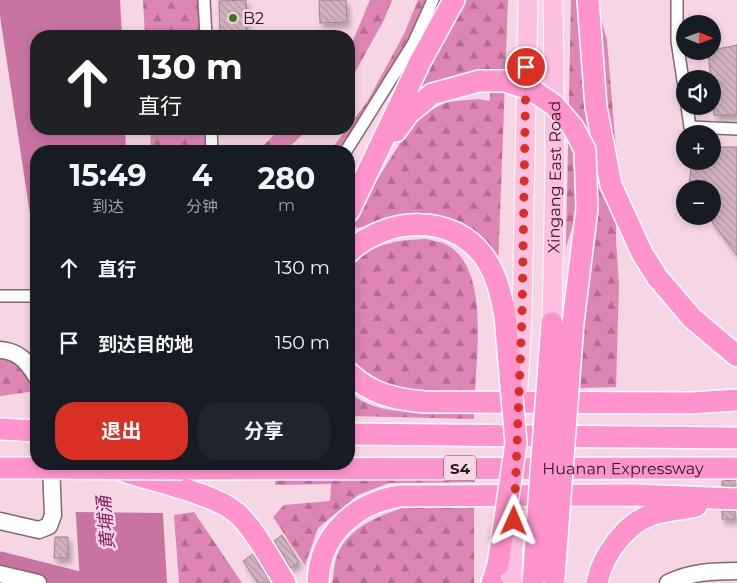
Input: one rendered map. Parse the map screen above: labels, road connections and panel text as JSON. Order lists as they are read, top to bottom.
{
  "streets": {
    "highway": ["S4", "Huanan Expressway"],
    "main road": ["Xingang East Road"]
  },
  "water": ["黄埔涌"],
  "places": ["B2"],
  "north": "right",
  "page": {
    "map_buttons": ["+", "−"],
    "turn": ["130 m", "直行"],
    "eta": [
      "15:49",
      "到达",
      "4",
      "分钟",
      "280",
      "m"
    ],
    "list": [
      {
        "name": "直行",
        "value": "130 m"
      },
      {
        "name": "到达目的地",
        "value": "150 m"
      }
    ],
    "buttons": ["退出", "分享"]
  }
}
